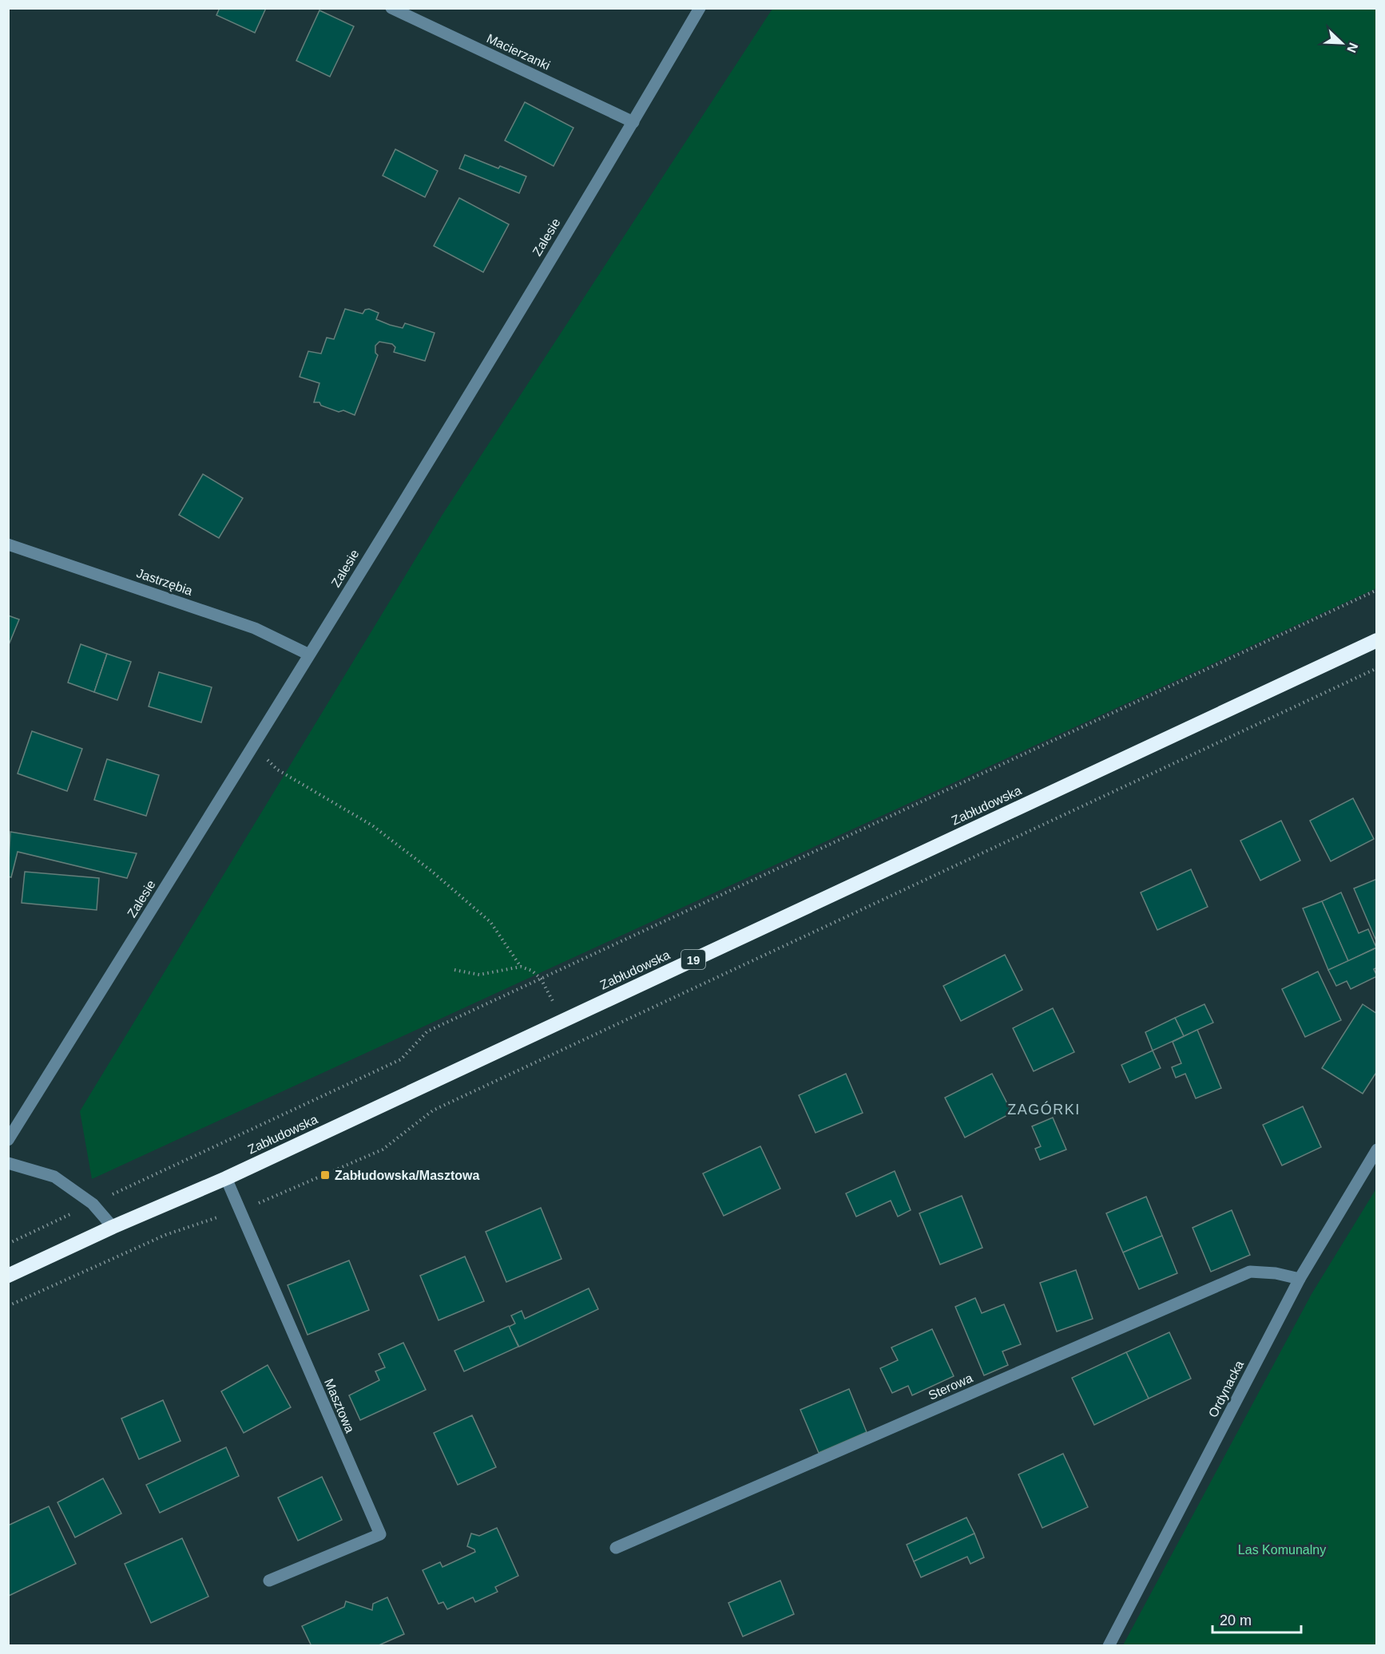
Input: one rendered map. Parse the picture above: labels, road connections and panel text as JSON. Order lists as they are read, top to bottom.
{
  "streets": {
    "highway": ["Zabłudowska", "19"],
    "street": [
      "Macierzanki",
      "Zalesie",
      "Jastrzębia",
      "Sterowa",
      "Ordynacka",
      "Masztowa"
    ]
  },
  "crossings": [
    ["Macierzanki", "Zalesie"],
    ["Zalesie", "Jastrzębia"],
    ["Zabłudowska", "Masztowa"],
    ["Sterowa", "Ordynacka"]
  ],
  "districts": ["ZAGÓRKI"],
  "parks": ["Las Komunalny"],
  "places": {
    "transit": ["Zabłudowska/Masztowa"]
  },
  "scale_bar": "20 m",
  "north": "bottom right"
}
